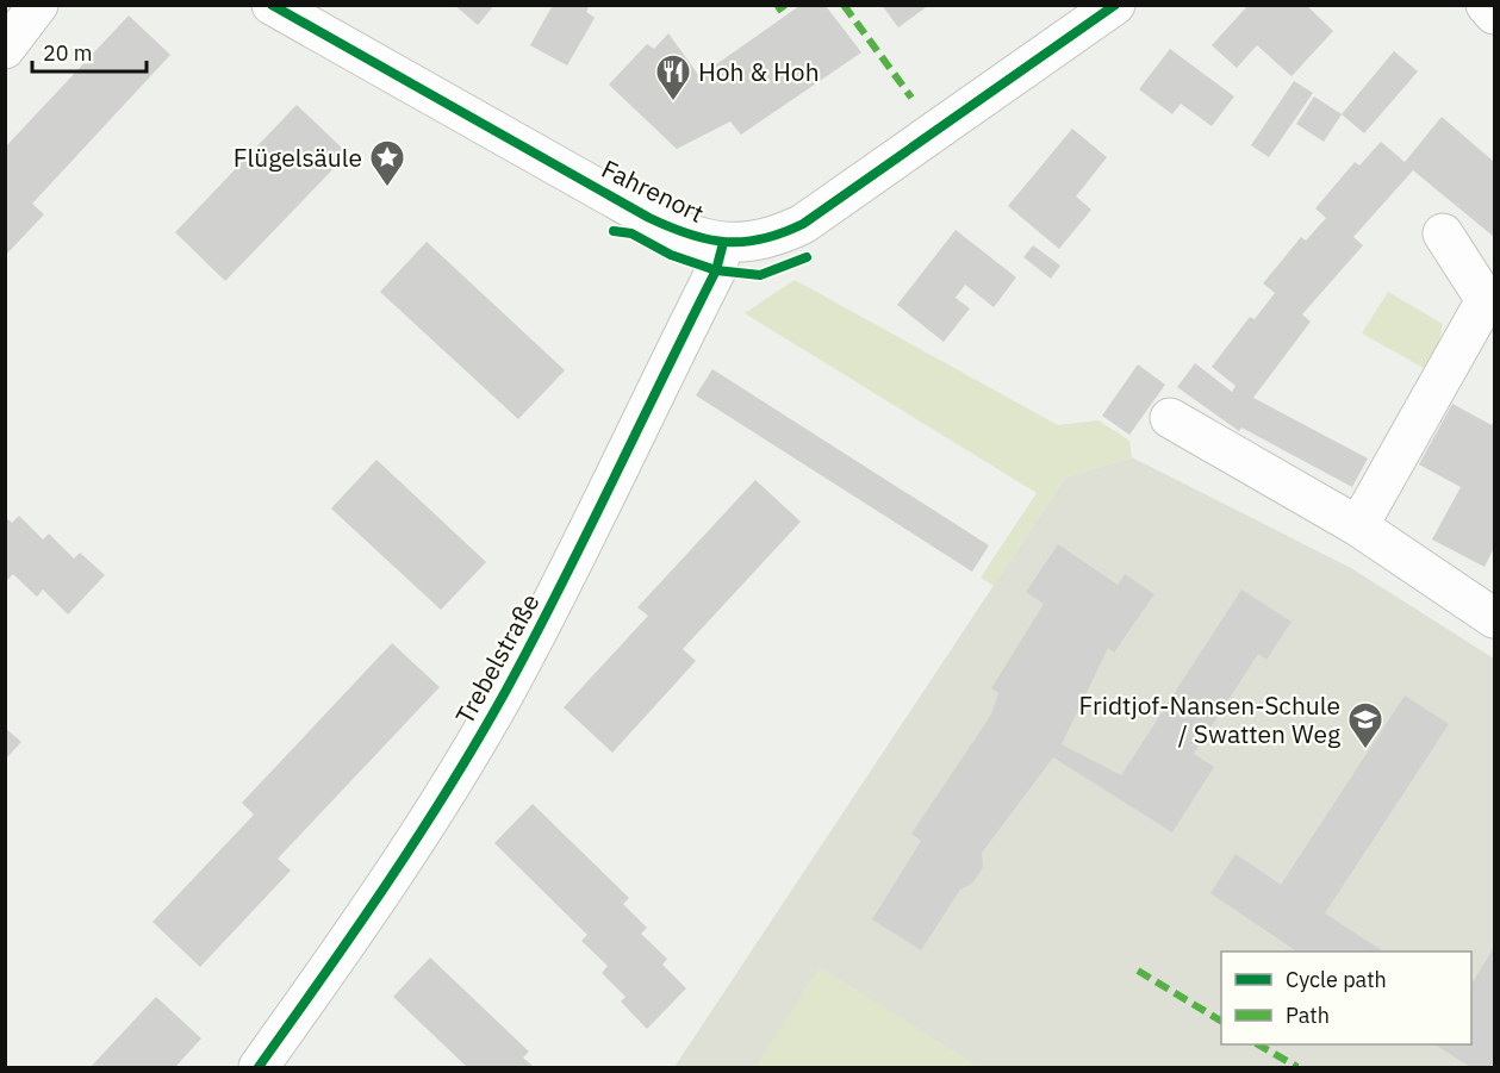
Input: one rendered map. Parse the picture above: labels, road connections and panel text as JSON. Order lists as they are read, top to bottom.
{
  "streets": {
    "street": ["Fahrenort", "Trebelstraße"]
  },
  "crossings": [
    ["Fahrenort", "Trebelstraße"]
  ],
  "places": {
    "restaurant": ["Hoh & Hoh"],
    "place": ["Flügelsäule"],
    "school or university": ["Fridtjof-Nansen-Schule / Swatten Weg"]
  },
  "legend": ["Cycle path", "Path"],
  "scale_bar": "20 m"
}
